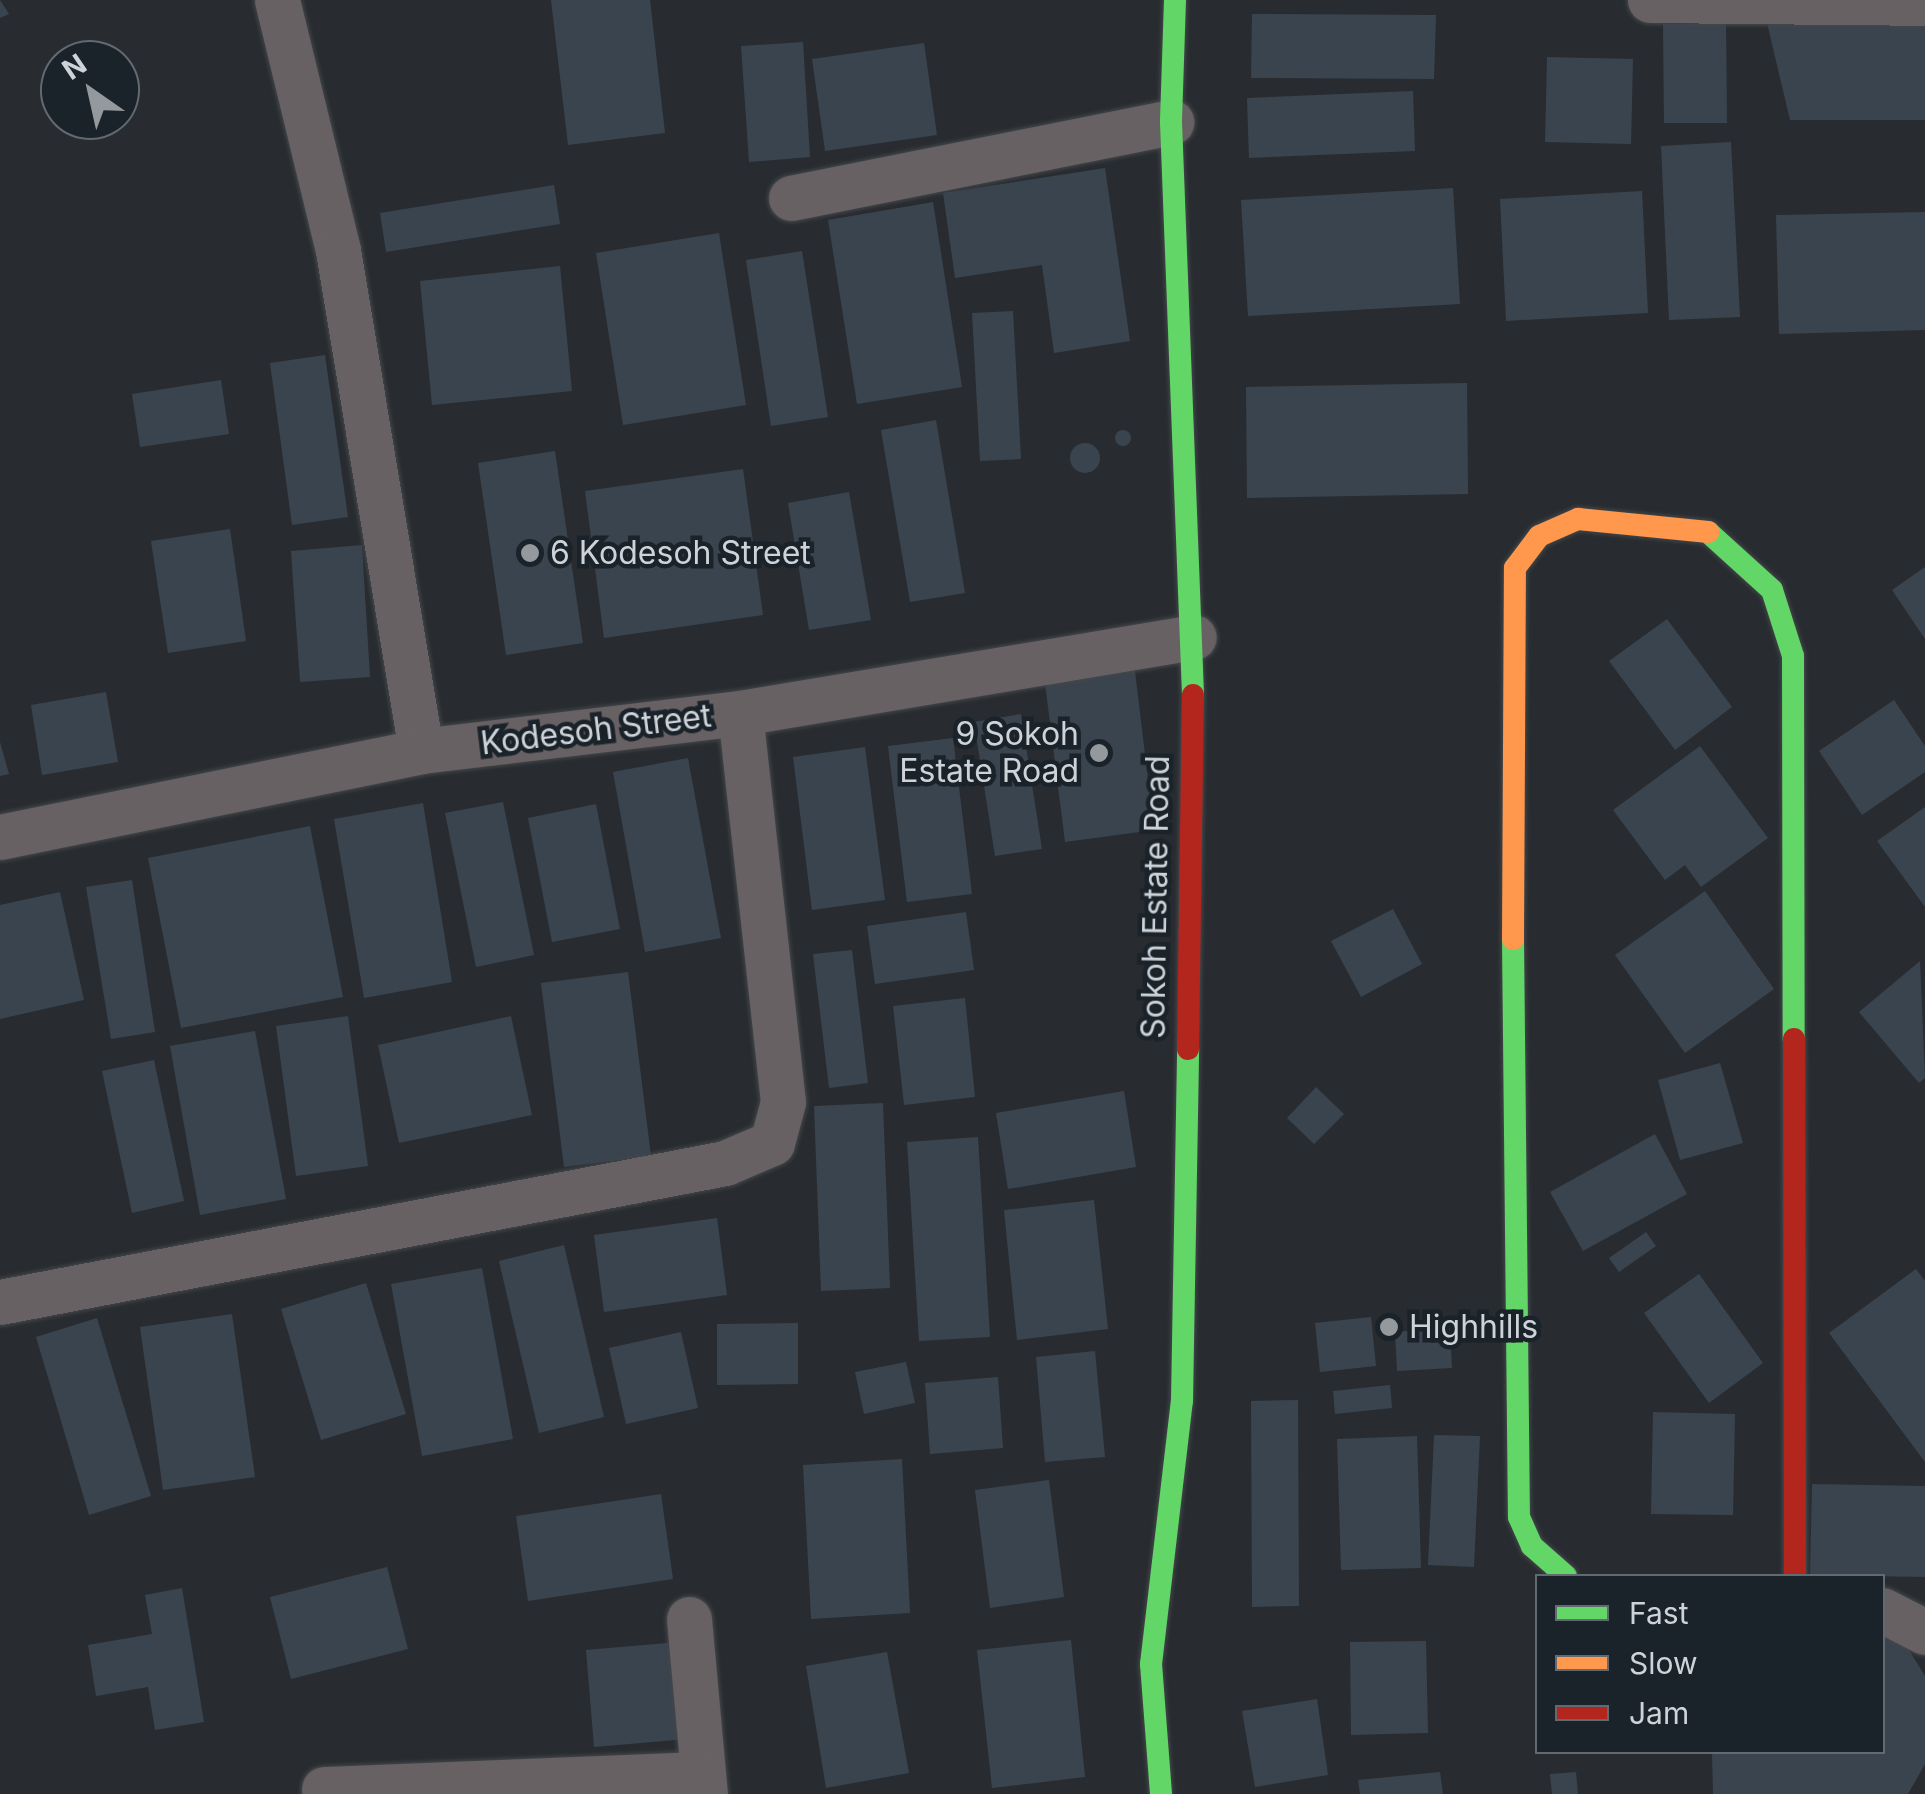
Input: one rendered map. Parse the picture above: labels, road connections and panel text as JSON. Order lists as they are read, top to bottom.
{
  "streets": {
    "street": ["Kodesoh Street", "Sokoh Estate Road"]
  },
  "crossings": [
    ["Kodesoh Street", "Sokoh Estate Road"]
  ],
  "places": ["6 Kodesoh Street", "9 Sokoh Estate Road", "Highhills"],
  "legend": ["Fast", "Slow", "Jam"],
  "north": "top left"
}
